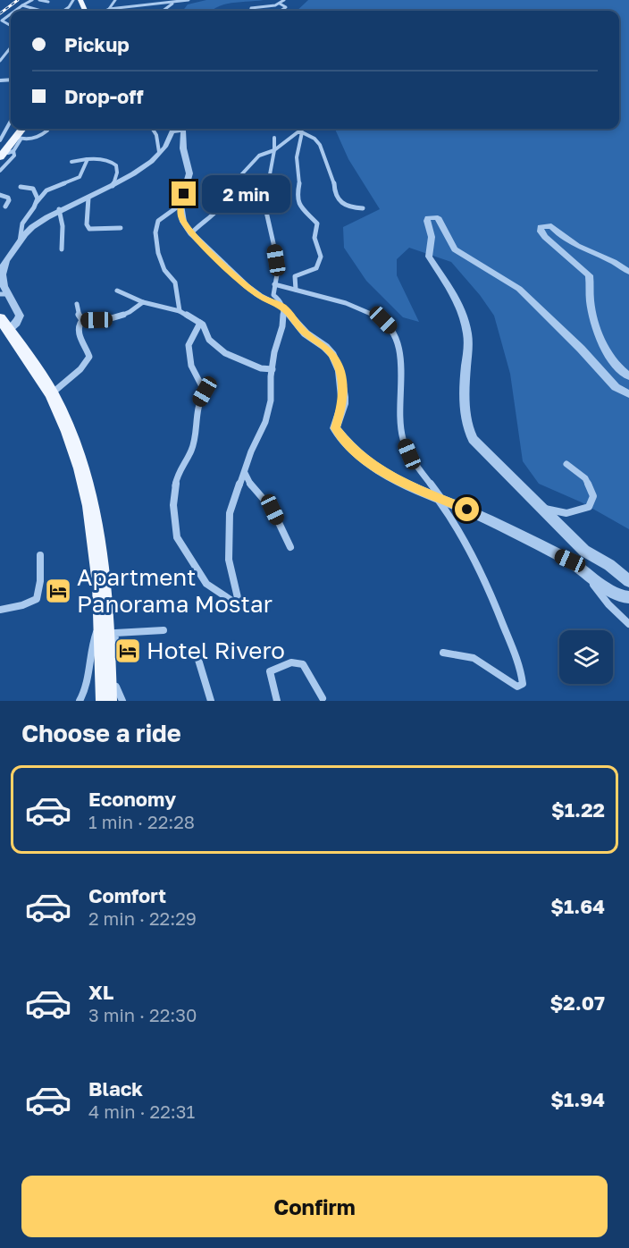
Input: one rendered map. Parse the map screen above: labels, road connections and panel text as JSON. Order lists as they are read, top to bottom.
{
  "places": {
    "hotel": ["Apartment Panorama Mostar", "Hotel Rivero"]
  },
  "page": {
    "banner": ["Pickup", "Drop-off"],
    "bubble": "2 min",
    "heading": "Choose a ride",
    "list": [
      {
        "name": "Economy",
        "note": "1 min · 22:28",
        "value": "$1.22"
      },
      {
        "name": "Comfort",
        "note": "2 min · 22:29",
        "value": "$1.64"
      },
      {
        "name": "XL",
        "note": "3 min · 22:30",
        "value": "$2.07"
      },
      {
        "name": "Black",
        "note": "4 min · 22:31",
        "value": "$1.94"
      }
    ],
    "buttons": "Confirm"
  }
}
